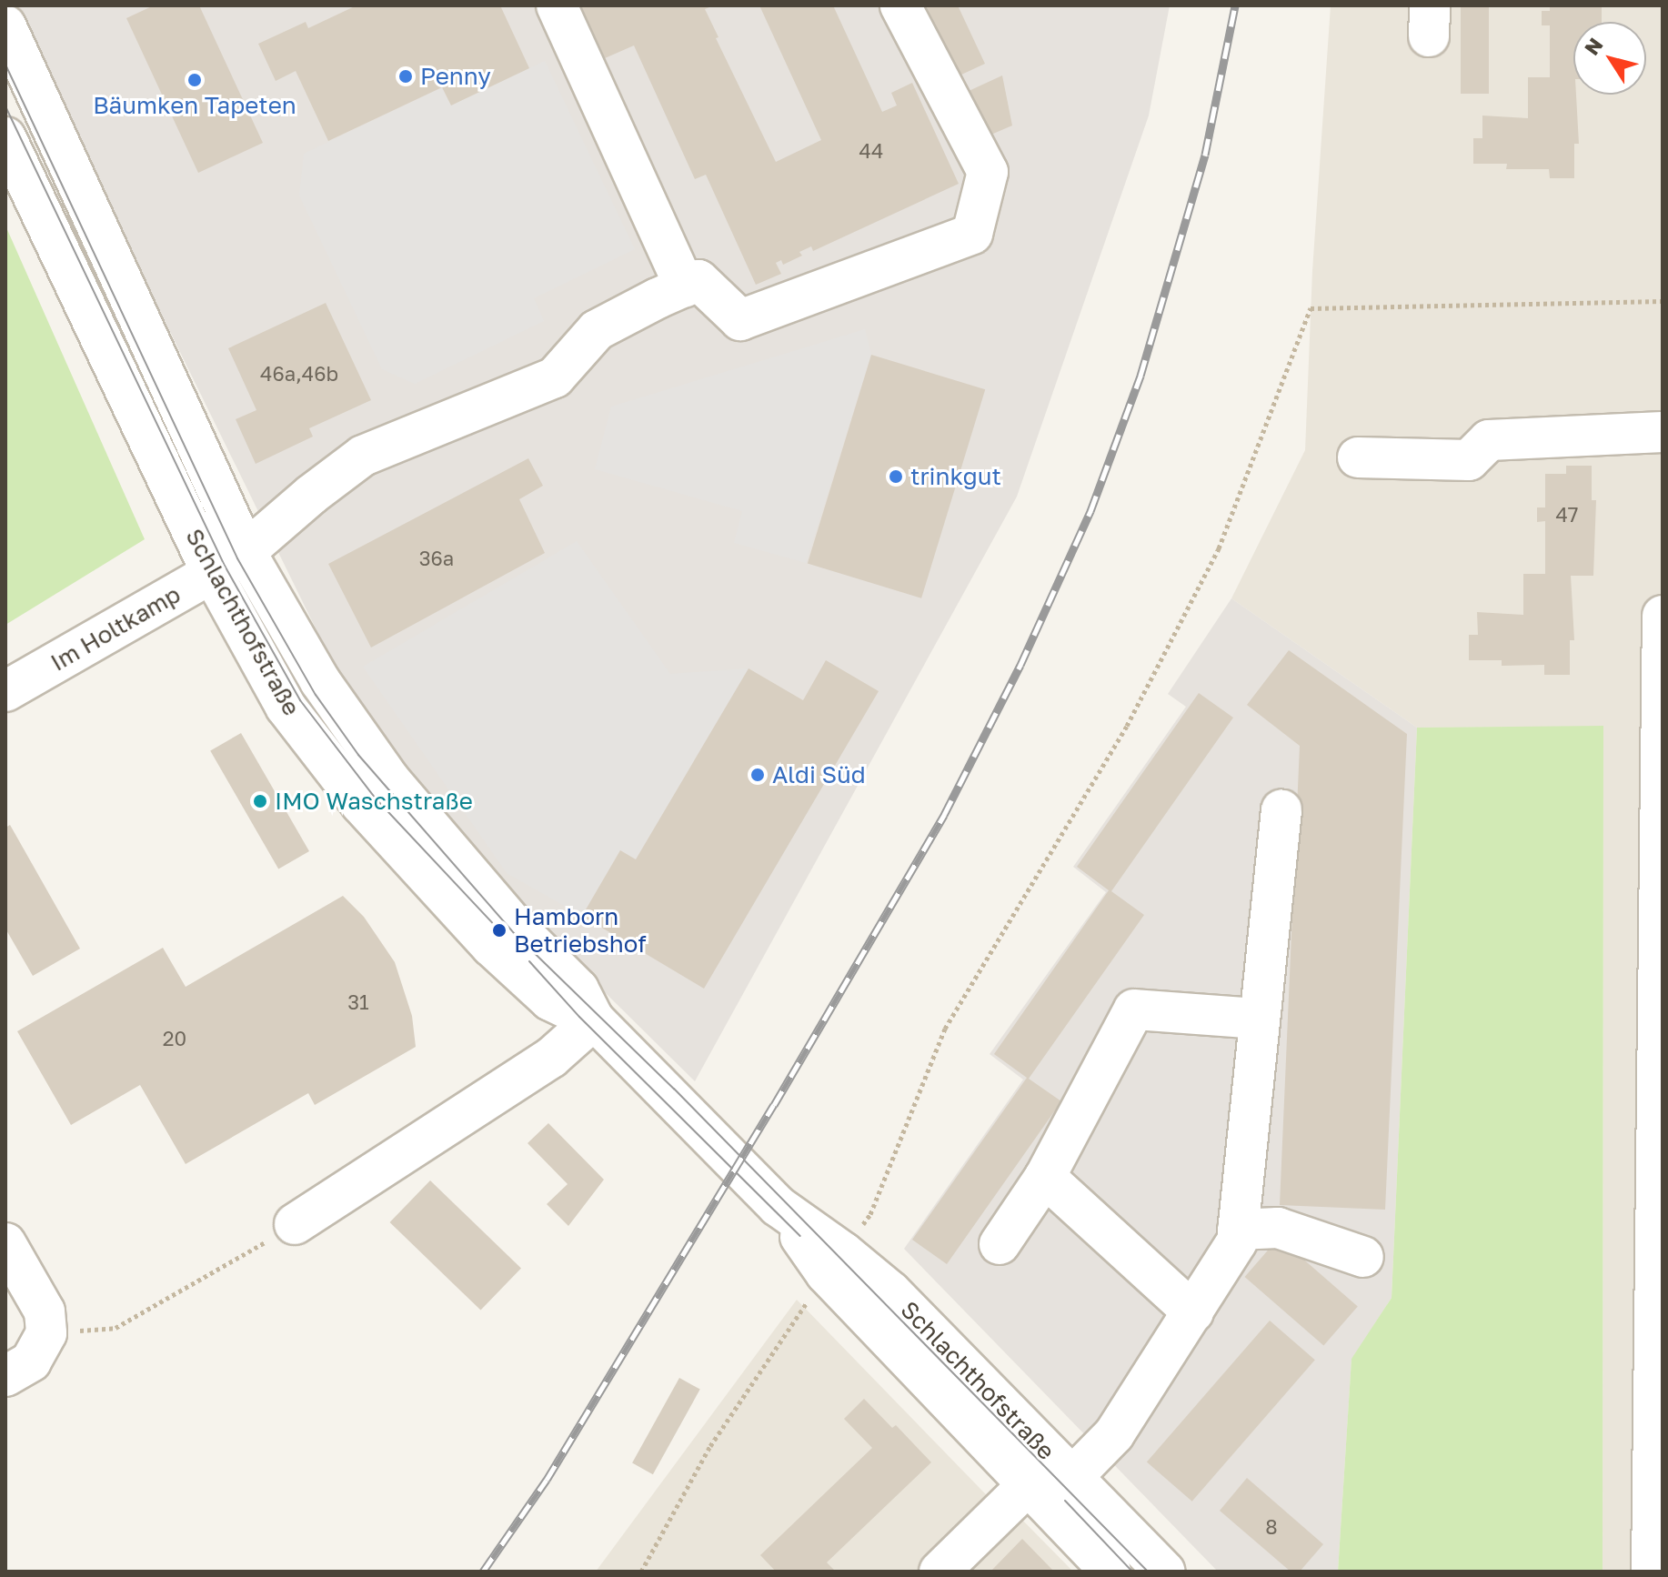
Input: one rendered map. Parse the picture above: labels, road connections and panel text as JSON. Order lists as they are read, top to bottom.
{
  "streets": {
    "street": ["Schlachthofstraße", "Im Holtkamp"]
  },
  "crossings": [
    ["Schlachthofstraße", "Im Holtkamp"]
  ],
  "places": [
    "Penny",
    "Bäumken Tapeten",
    "trinkgut",
    "Aldi Süd",
    "IMO Waschstraße",
    "Hamborn Betriebshof"
  ],
  "house_numbers": [
    "44",
    "46a,46b",
    "47",
    "36a",
    "31",
    "20",
    "8"
  ],
  "north": "top left"
}
